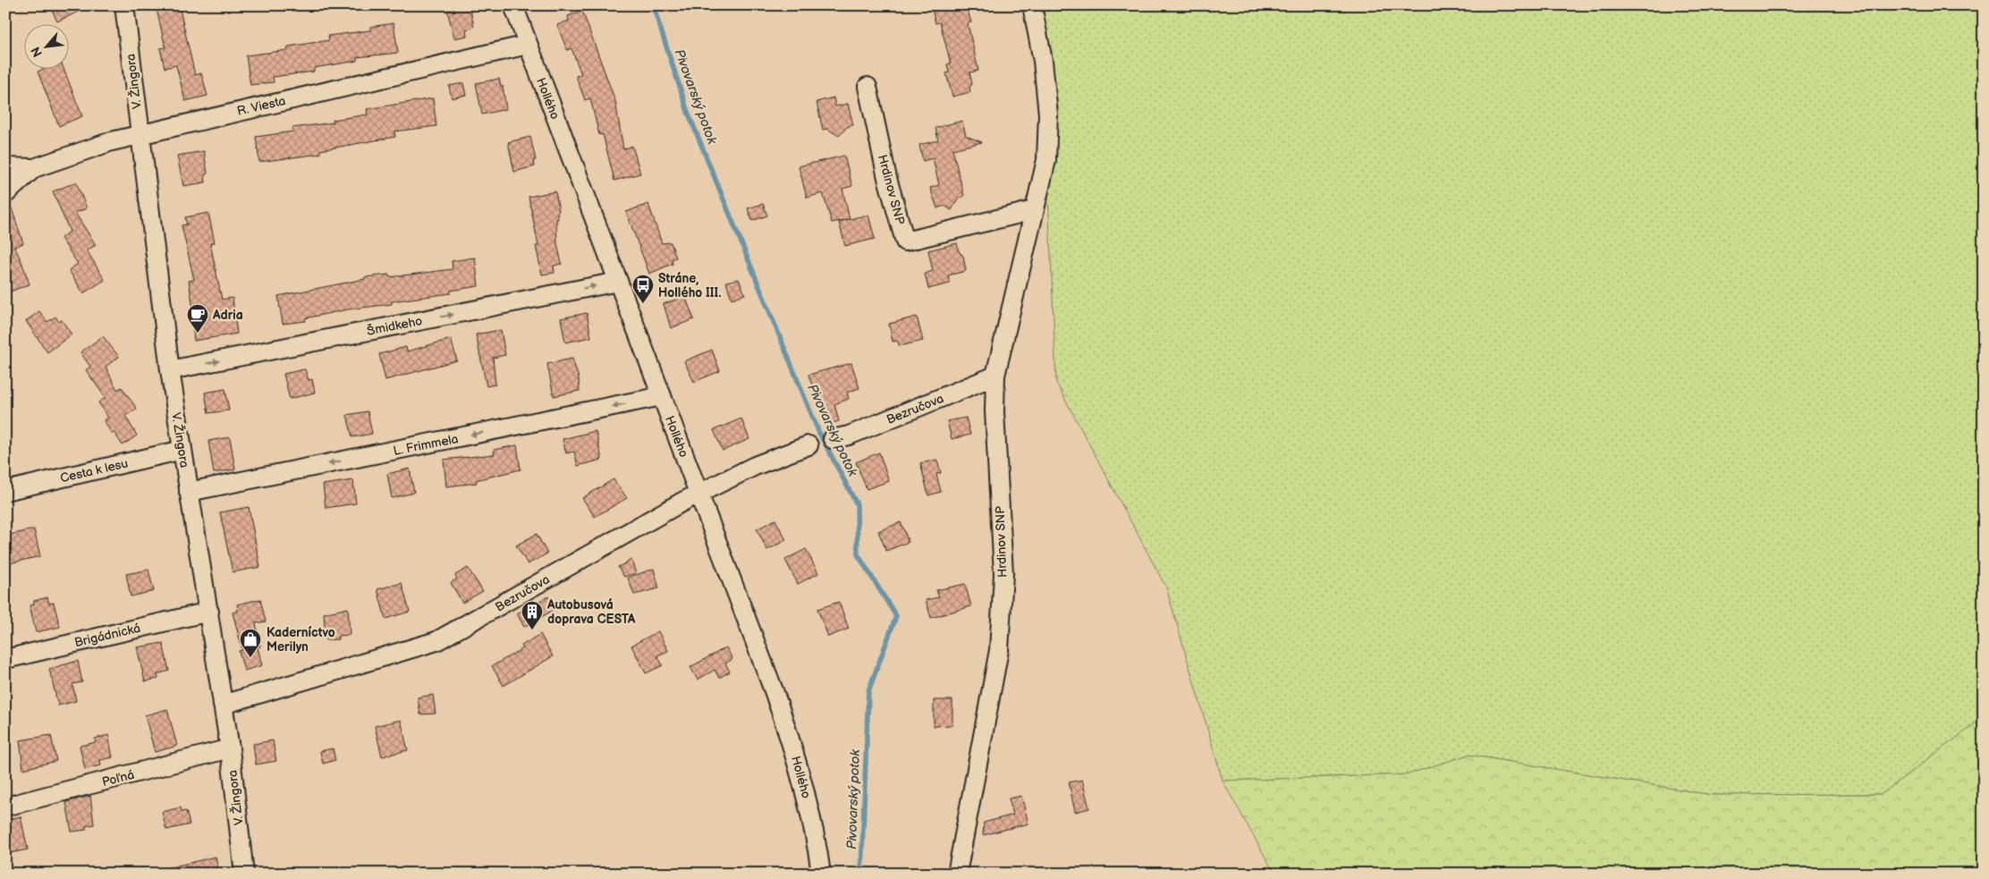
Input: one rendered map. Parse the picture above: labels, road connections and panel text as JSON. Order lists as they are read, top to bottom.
{
  "streets": {
    "street": [
      "V. Žingora",
      "Hollého",
      "R. Viesta",
      "Hrdinov SNP",
      "Šmidkeho",
      "Bezručova",
      "L. Frimmela",
      "Cesta k lesu",
      "Brigádnická",
      "Poľná"
    ]
  },
  "crossings": [
    ["V. Žingora", "R. Viesta"],
    ["V. Žingora", "Šmidkeho"],
    ["V. Žingora", "Bezručova"],
    ["V. Žingora", "L. Frimmela"],
    ["V. Žingora", "Cesta k lesu"],
    ["V. Žingora", "Brigádnická"],
    ["V. Žingora", "Poľná"],
    ["Hollého", "R. Viesta"],
    ["Hollého", "Šmidkeho"],
    ["Hollého", "Bezručova"],
    ["Hollého", "L. Frimmela"],
    ["Hrdinov SNP", "Bezručova"]
  ],
  "one_way": ["Šmidkeho", "L. Frimmela"],
  "water": ["Pivovarský potok"],
  "places": {
    "bus stop": ["Stráne, Hollého III."],
    "cafe": ["Adria"],
    "building": ["Autobusová doprava CESTA"],
    "shop": ["Kaderníctvo Merilyn"]
  },
  "north": "bottom left"
}
